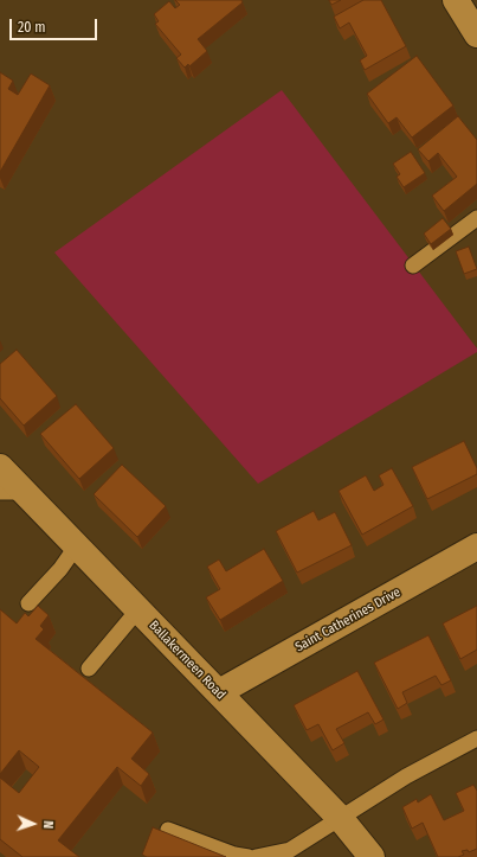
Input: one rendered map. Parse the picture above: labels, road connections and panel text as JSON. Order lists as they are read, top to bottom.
{
  "streets": {
    "street": ["Saint Catherines Drive", "Ballakermeen Road"]
  },
  "crossings": [
    ["Saint Catherines Drive", "Ballakermeen Road"]
  ],
  "scale_bar": "20 m",
  "north": "right"
}
